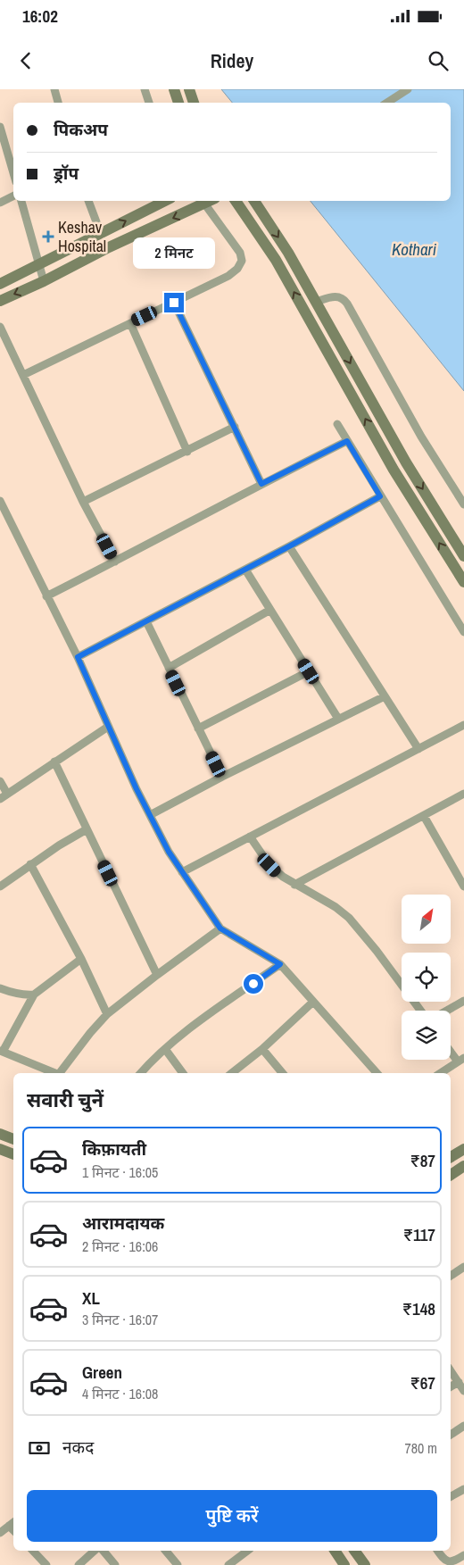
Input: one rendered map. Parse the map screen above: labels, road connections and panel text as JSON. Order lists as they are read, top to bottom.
{
  "water": ["Kothari"],
  "places": {
    "health": ["Keshav Hospital"]
  },
  "north": "top right",
  "page": {
    "status": "16:02",
    "header": "Ridey",
    "banner": ["पिकअप", "ड्रॉप"],
    "bubble": "2 मिनट",
    "heading": "सवारी चुनें",
    "list": [
      {
        "name": "किफ़ायती",
        "note": "1 मिनट · 16:05",
        "value": "₹87"
      },
      {
        "name": "आरामदायक",
        "note": "2 मिनट · 16:06",
        "value": "₹117"
      },
      {
        "name": "XL",
        "note": "3 मिनट · 16:07",
        "value": "₹148"
      },
      {
        "name": "Green",
        "note": "4 मिनट · 16:08",
        "value": "₹67"
      }
    ],
    "pay": ["नकद", "780 m"],
    "buttons": "पुष्टि करें"
  }
}
